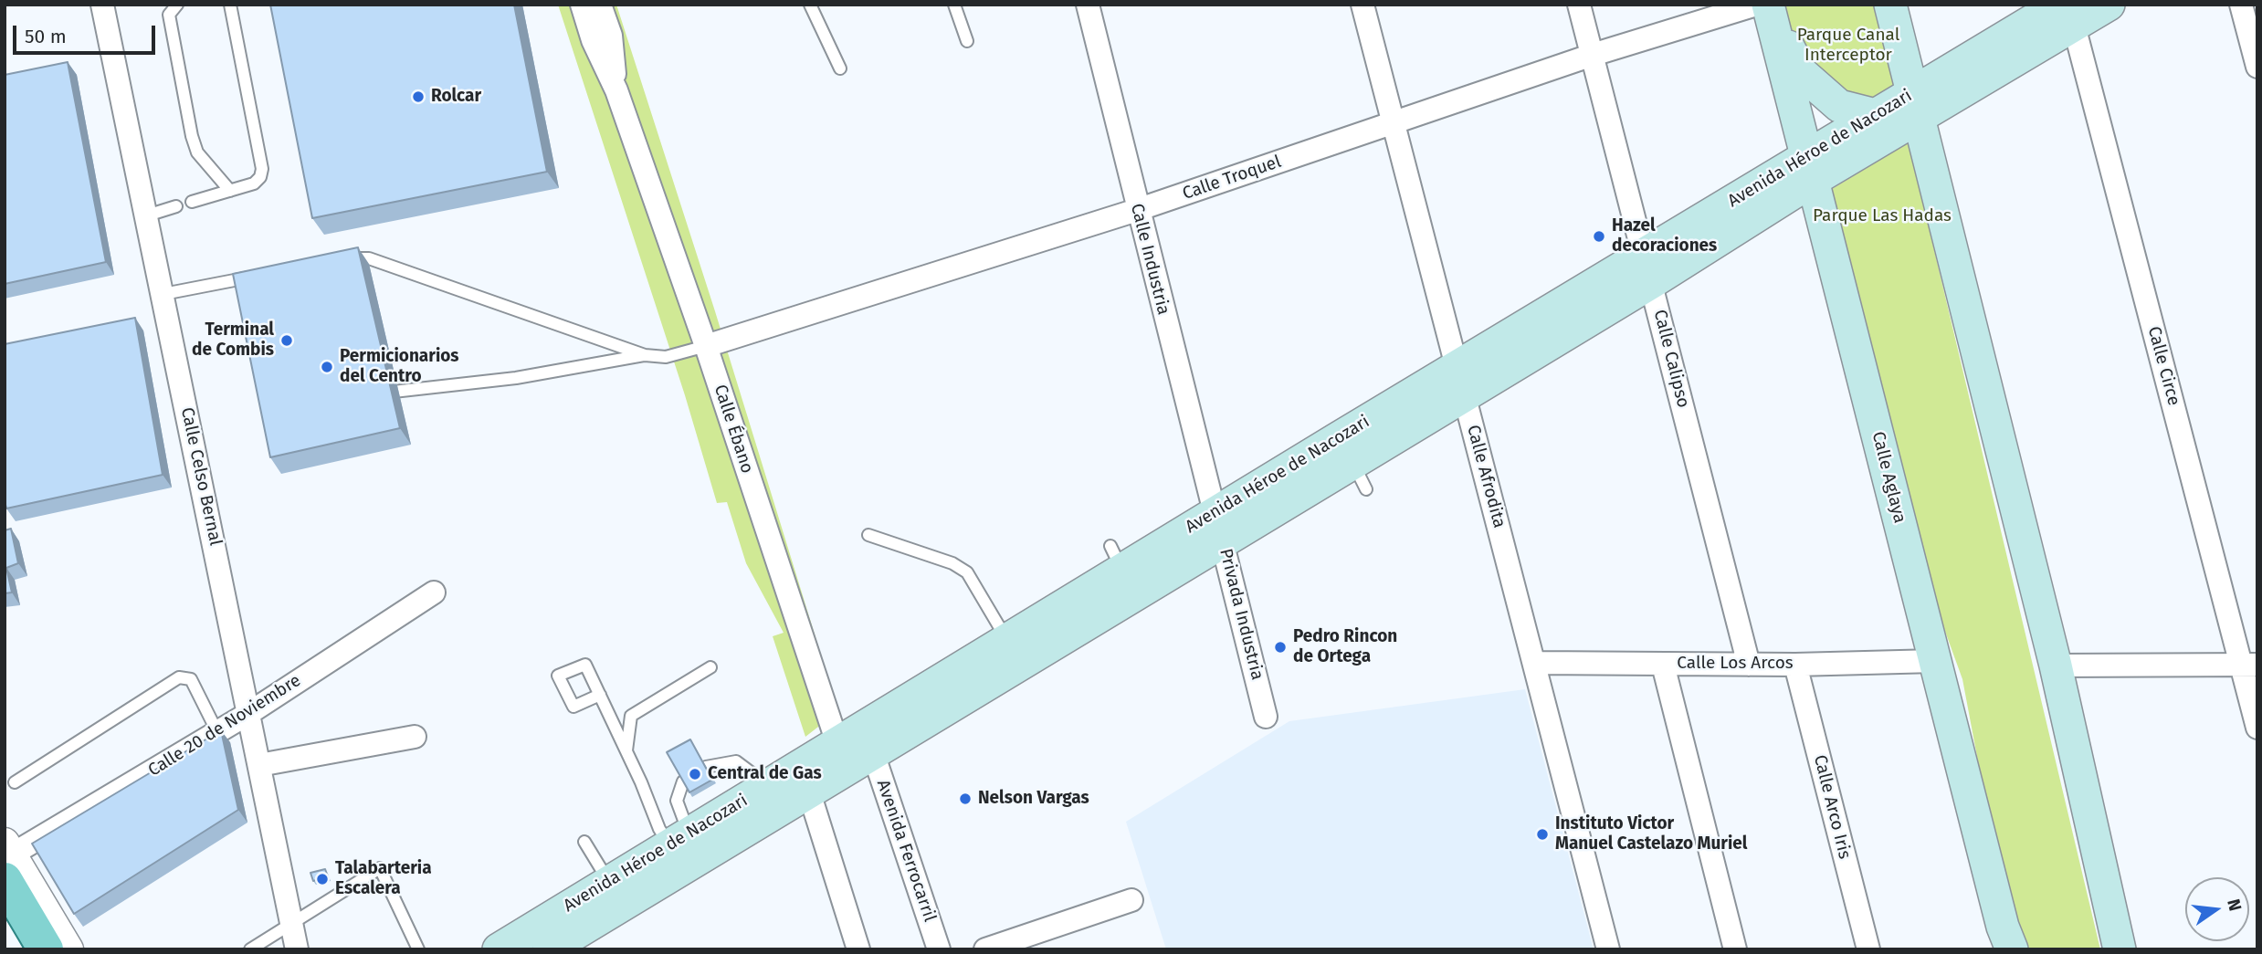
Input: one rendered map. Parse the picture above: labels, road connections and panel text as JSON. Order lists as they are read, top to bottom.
{
  "streets": {
    "main road": ["Avenida Héroe de Nacozari", "Calle Aglaya"],
    "street": [
      "Calle Troquel",
      "Calle Industria",
      "Calle Calipso",
      "Calle Circe",
      "Calle Ébano",
      "Calle Celso Bernal",
      "Calle Afrodita",
      "Privada Industria",
      "Calle Los Arcos",
      "Calle 20 de Noviembre",
      "Calle Arco Iris",
      "Avenida Ferrocarril"
    ]
  },
  "crossings": [
    ["Avenida Héroe de Nacozari", "Calle Industria"],
    ["Avenida Héroe de Nacozari", "Calle Calipso"],
    ["Avenida Héroe de Nacozari", "Calle Circe"],
    ["Avenida Héroe de Nacozari", "Calle Ébano"],
    ["Avenida Héroe de Nacozari", "Calle Afrodita"],
    ["Avenida Héroe de Nacozari", "Calle Aglaya"],
    ["Avenida Héroe de Nacozari", "Privada Industria"],
    ["Avenida Héroe de Nacozari", "Avenida Ferrocarril"],
    ["Calle Troquel", "Calle Industria"],
    ["Calle Troquel", "Calle Calipso"],
    ["Calle Troquel", "Calle Ébano"],
    ["Calle Troquel", "Calle Afrodita"],
    ["Calle Troquel", "Calle Aglaya"],
    ["Calle Industria", "Privada Industria"],
    ["Calle Calipso", "Calle Los Arcos"],
    ["Calle Celso Bernal", "Calle 20 de Noviembre"],
    ["Calle Afrodita", "Calle Los Arcos"],
    ["Calle Aglaya", "Calle Los Arcos"],
    ["Calle Los Arcos", "Calle Arco Iris"]
  ],
  "parks": ["Parque Canal Interceptor", "Parque Las Hadas"],
  "places": [
    "Rolcar",
    "Hazel decoraciones",
    "Terminal de Combis",
    "Permicionarios del Centro",
    "Pedro Rincon de Ortega",
    "Central de Gas",
    "Nelson Vargas",
    "Instituto Victor Manuel Castelazo Muriel",
    "Talabarteria Escalera"
  ],
  "scale_bar": "50 m",
  "north": "right"
}
